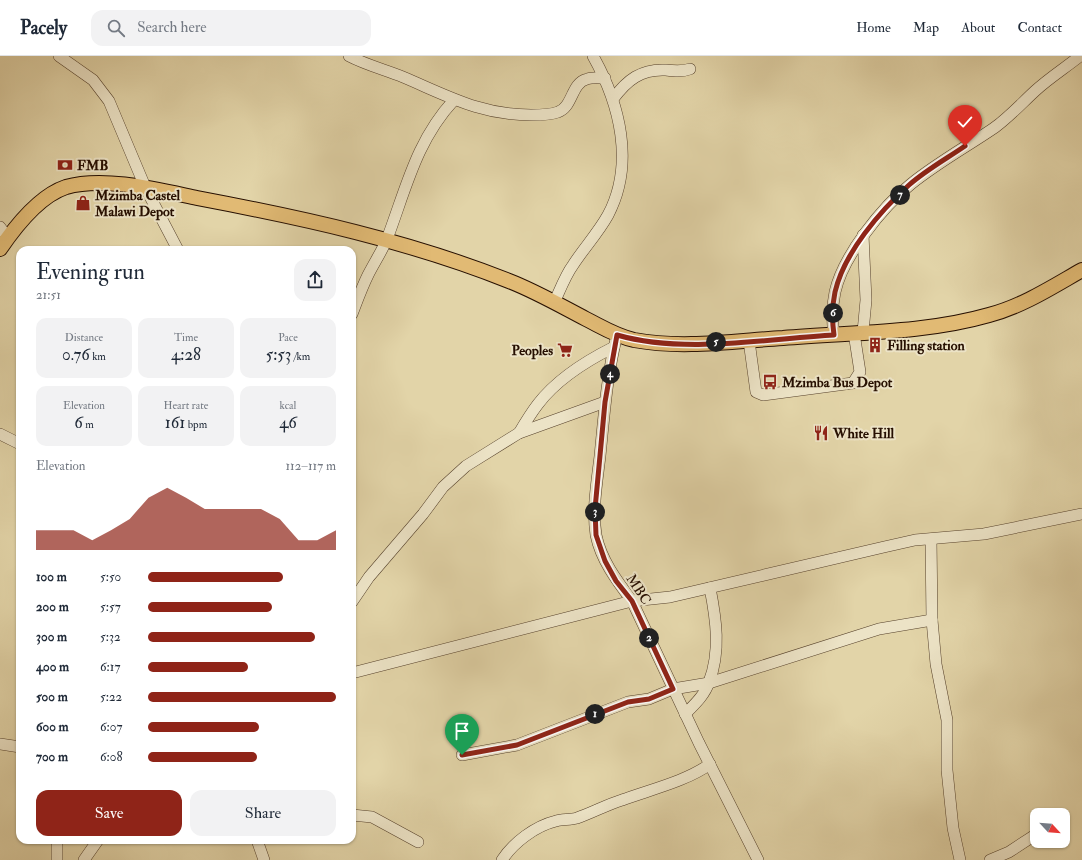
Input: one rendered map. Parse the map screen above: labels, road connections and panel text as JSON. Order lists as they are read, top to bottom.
{
  "streets": {
    "street": ["MBC"]
  },
  "places": {
    "bank": ["FMB"],
    "shop": ["Mzimba Castel Malawi Depot"],
    "building": ["Filling station"],
    "supermarket": ["Peoples"],
    "bus stop": ["Mzimba Bus Depot"],
    "restaurant": ["White Hill"]
  },
  "north": "bottom right",
  "page": {
    "header": "Pacely",
    "search": "Search here",
    "nav": [
      "Home",
      "Map",
      "About",
      "Contact"
    ],
    "pins": [
      "7",
      "6",
      "5",
      "4",
      "3",
      "2",
      "1"
    ],
    "heading": ["Evening run", "21:51"],
    "stats": [
      ["Distance", "0.76 km"],
      ["Time", "4:28"],
      ["Pace", "5:53 /km"],
      ["Elevation", "6 m"],
      ["Heart rate", "161 bpm"],
      ["kcal", "46"]
    ],
    "chart": ["Elevation", "112–117 m"],
    "list": [
      {
        "name": "100 m",
        "note": "5:50"
      },
      {
        "name": "200 m",
        "note": "5:57"
      },
      {
        "name": "300 m",
        "note": "5:32"
      },
      {
        "name": "400 m",
        "note": "6:17"
      },
      {
        "name": "500 m",
        "note": "5:22"
      },
      {
        "name": "600 m",
        "note": "6:07"
      },
      {
        "name": "700 m",
        "note": "6:08"
      }
    ],
    "buttons": ["Save", "Share"]
  }
}
